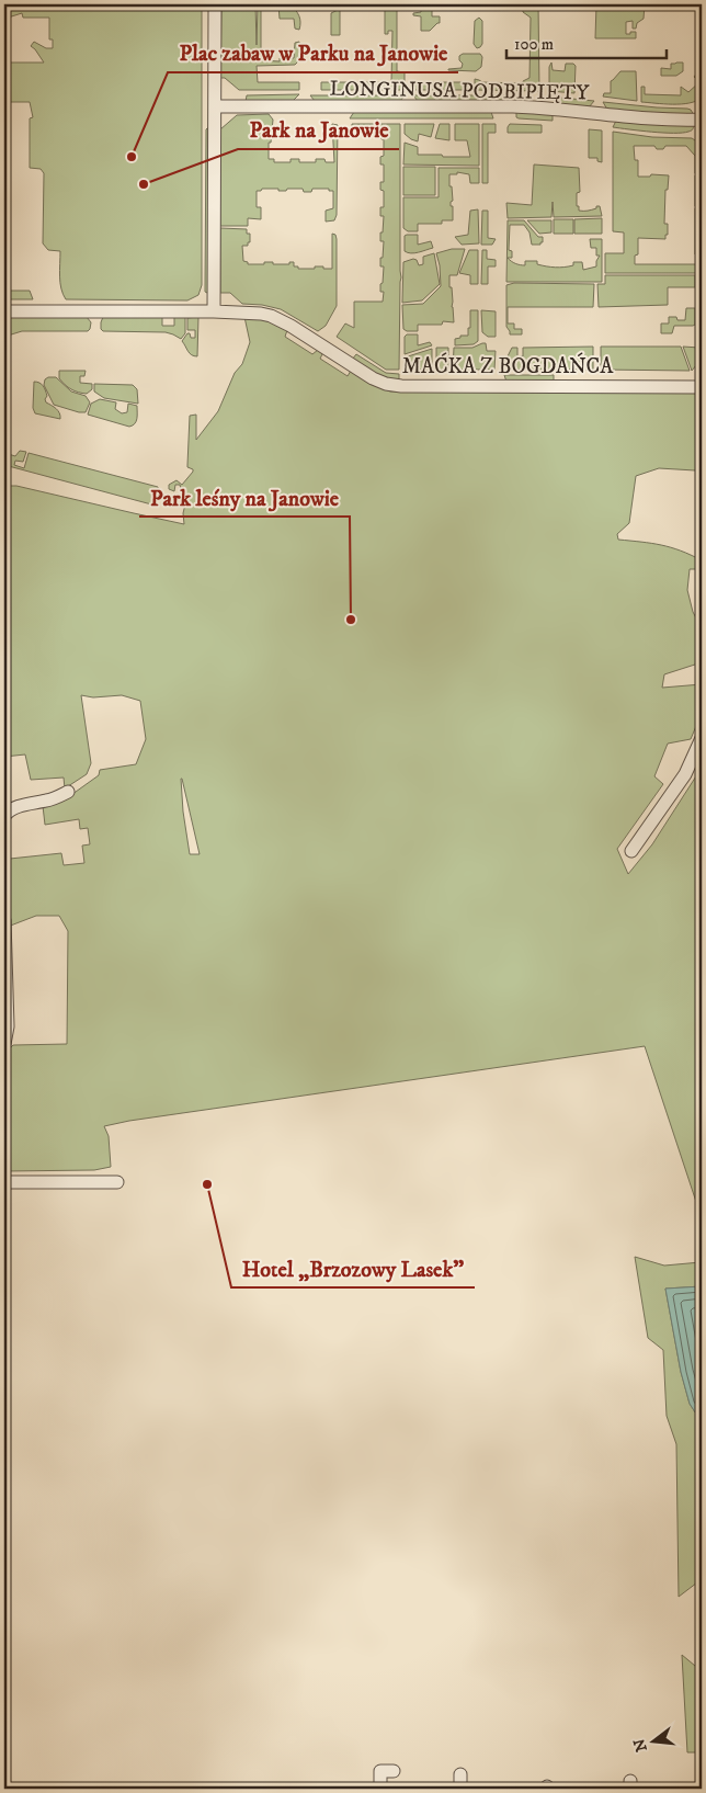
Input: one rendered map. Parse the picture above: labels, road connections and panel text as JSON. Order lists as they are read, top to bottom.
{
  "streets": {
    "street": ["LONGINUSA PODBIPIĘTY", "MAĆKA Z BOGDAŃCA"]
  },
  "places": [
    "Plac zabaw w Parku na Janowie",
    "Park na Janowie",
    "Park leśny na Janowie",
    "Hotel „Brzozowy Lasek”"
  ],
  "scale_bar": "100 m",
  "north": "left"
}
